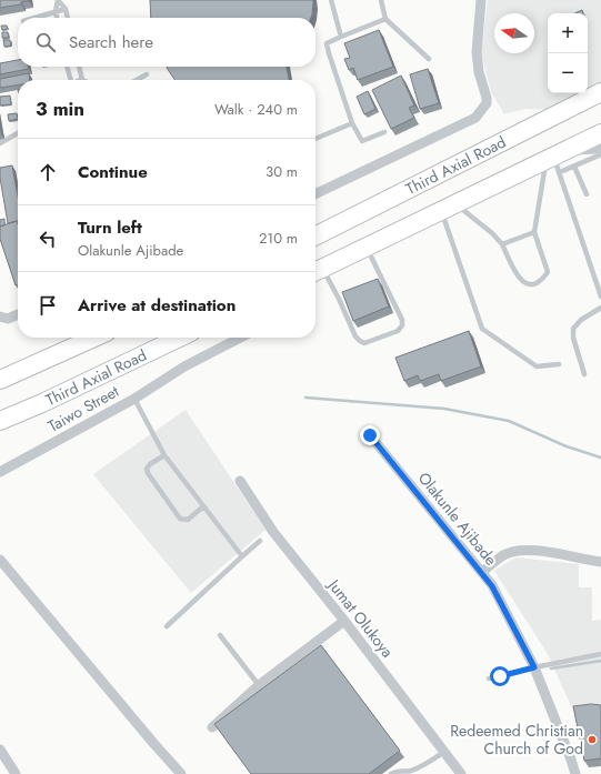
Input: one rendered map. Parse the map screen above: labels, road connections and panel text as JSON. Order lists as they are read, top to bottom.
{
  "streets": {
    "highway": ["Third Axial Road"],
    "street": ["Taiwo Street", "Olakunle Ajibade", "Jumat Olukoya"]
  },
  "places": ["Redeemed Christian Church of God"],
  "north": "left",
  "page": {
    "map_buttons": ["+", "−"],
    "search": "Search here",
    "heading": ["3 min", "Walk · 240 m"],
    "list": [
      ["Continue", "30 m"],
      ["Turn left", "Olakunle Ajibade", "210 m"],
      "Arrive at destination"
    ]
  }
}
